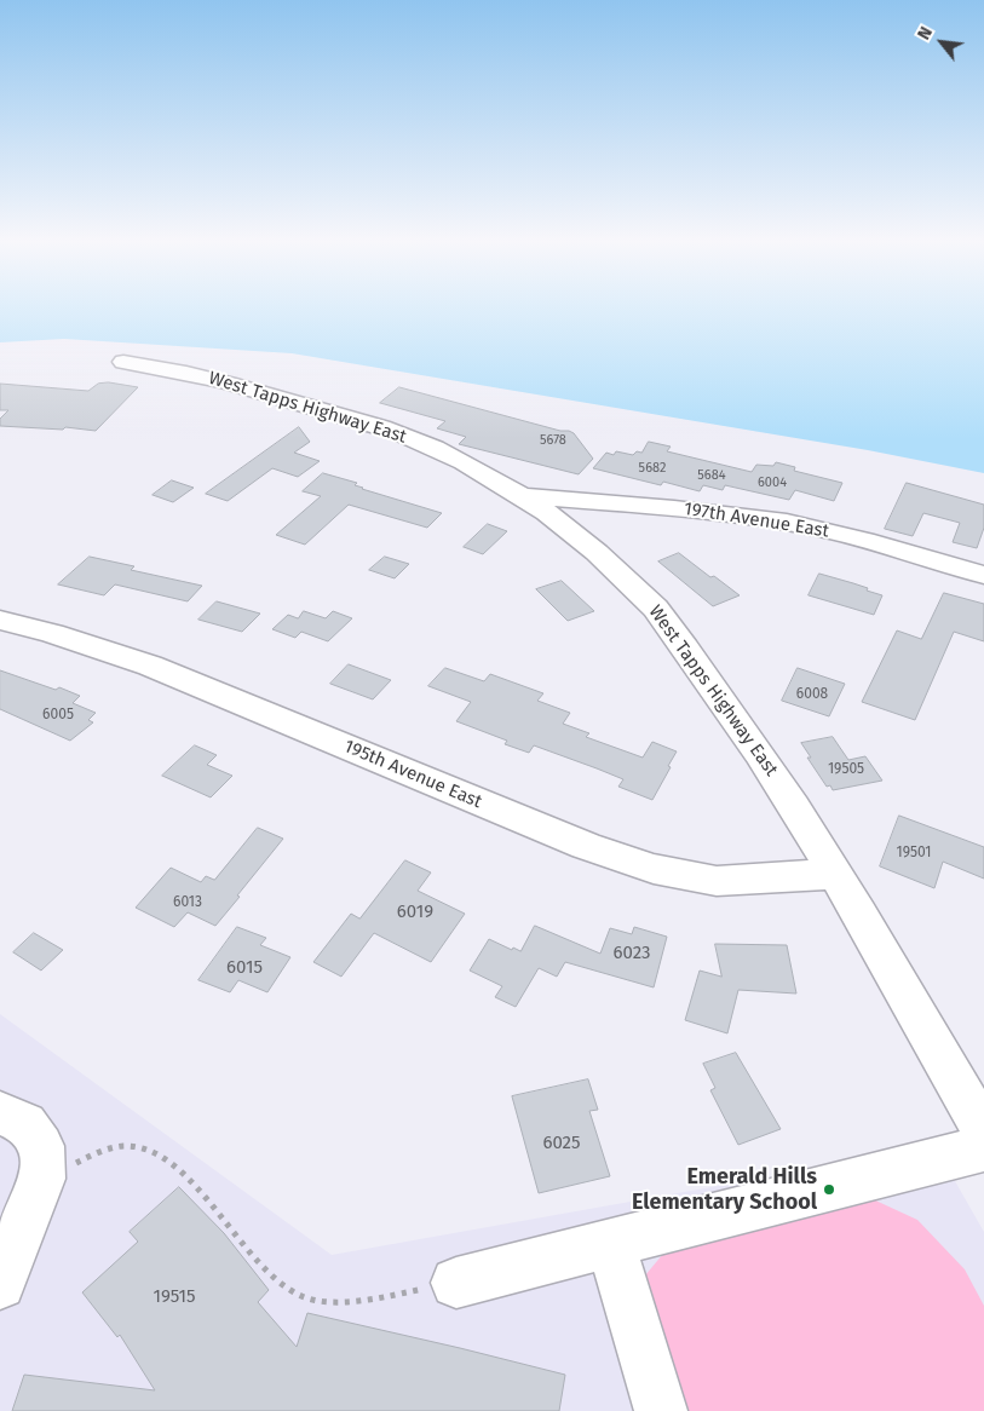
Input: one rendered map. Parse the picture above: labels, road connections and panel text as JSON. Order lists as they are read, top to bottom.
{
  "streets": {
    "street": ["West Tapps Highway East", "197th Avenue East", "195th Avenue East"]
  },
  "crossings": [
    ["West Tapps Highway East", "197th Avenue East"],
    ["West Tapps Highway East", "195th Avenue East"]
  ],
  "places": ["Emerald Hills Elementary School"],
  "house_numbers": [
    "5678",
    "5682",
    "5684",
    "6004",
    "6008",
    "6005",
    "19505",
    "19501",
    "6013",
    "6019",
    "6023",
    "6015",
    "6025",
    "19515"
  ],
  "north": "top left"
}
